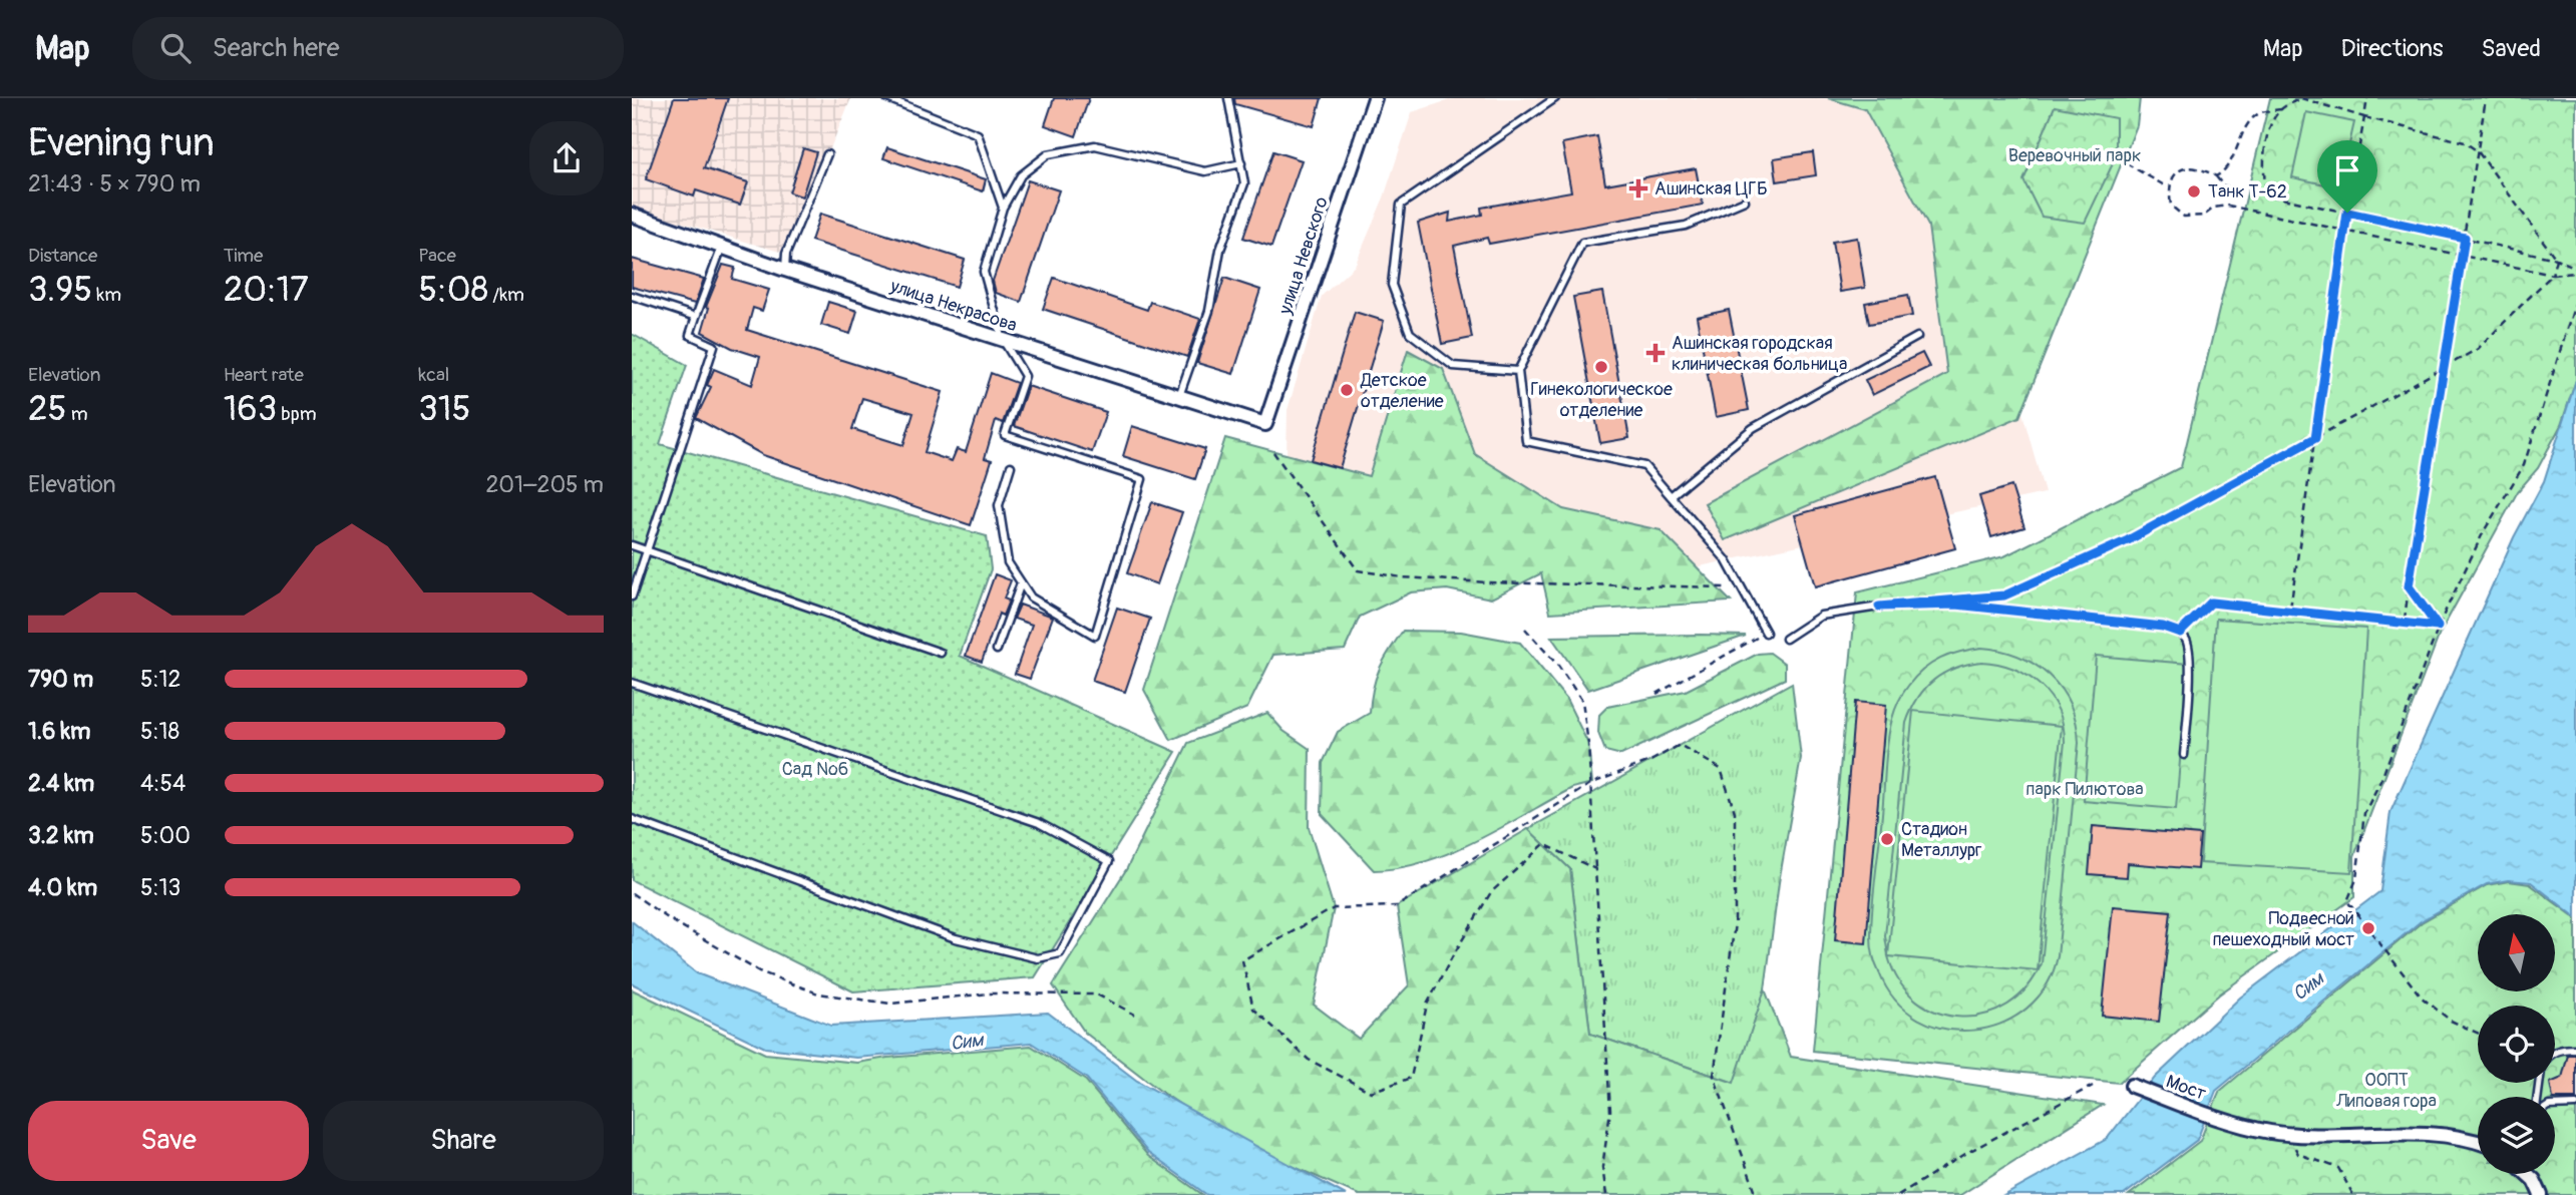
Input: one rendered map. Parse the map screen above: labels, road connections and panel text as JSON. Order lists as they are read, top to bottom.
{
  "streets": {
    "street": ["улица Невского", "улица Некрасова", "Мост"]
  },
  "crossings": [
    ["улица Невского", "улица Некрасова"]
  ],
  "water": ["Сим"],
  "parks": [
    "Веревочный парк",
    "Сад №6",
    "парк Пилютова",
    "ООПТ Липовая гора"
  ],
  "places": {
    "health": ["Ашинская ЦГБ", "Ашинская городская клиническая больница"],
    "other": [
      "Танк Т-62",
      "Гинекологическое отделение",
      "Детское отделение",
      "Стадион Металлург",
      "Подвесной пешеходный мост"
    ]
  },
  "north": "top",
  "page": {
    "header": "Map",
    "search": "Search here",
    "nav": ["Map", "Directions", "Saved"],
    "heading": ["Evening run", "21:43 · 5 × 790 m"],
    "stats": [
      ["Distance", "3.95 km"],
      ["Time", "20:17"],
      ["Pace", "5:08 /km"],
      ["Elevation", "25 m"],
      ["Heart rate", "163 bpm"],
      ["kcal", "315"]
    ],
    "chart": ["Elevation", "201–205 m"],
    "list": [
      {
        "name": "790 m",
        "note": "5:12"
      },
      {
        "name": "1.6 km",
        "note": "5:18"
      },
      {
        "name": "2.4 km",
        "note": "4:54"
      },
      {
        "name": "3.2 km",
        "note": "5:00"
      },
      {
        "name": "4.0 km",
        "note": "5:13"
      }
    ],
    "buttons": ["Save", "Share"]
  }
}
